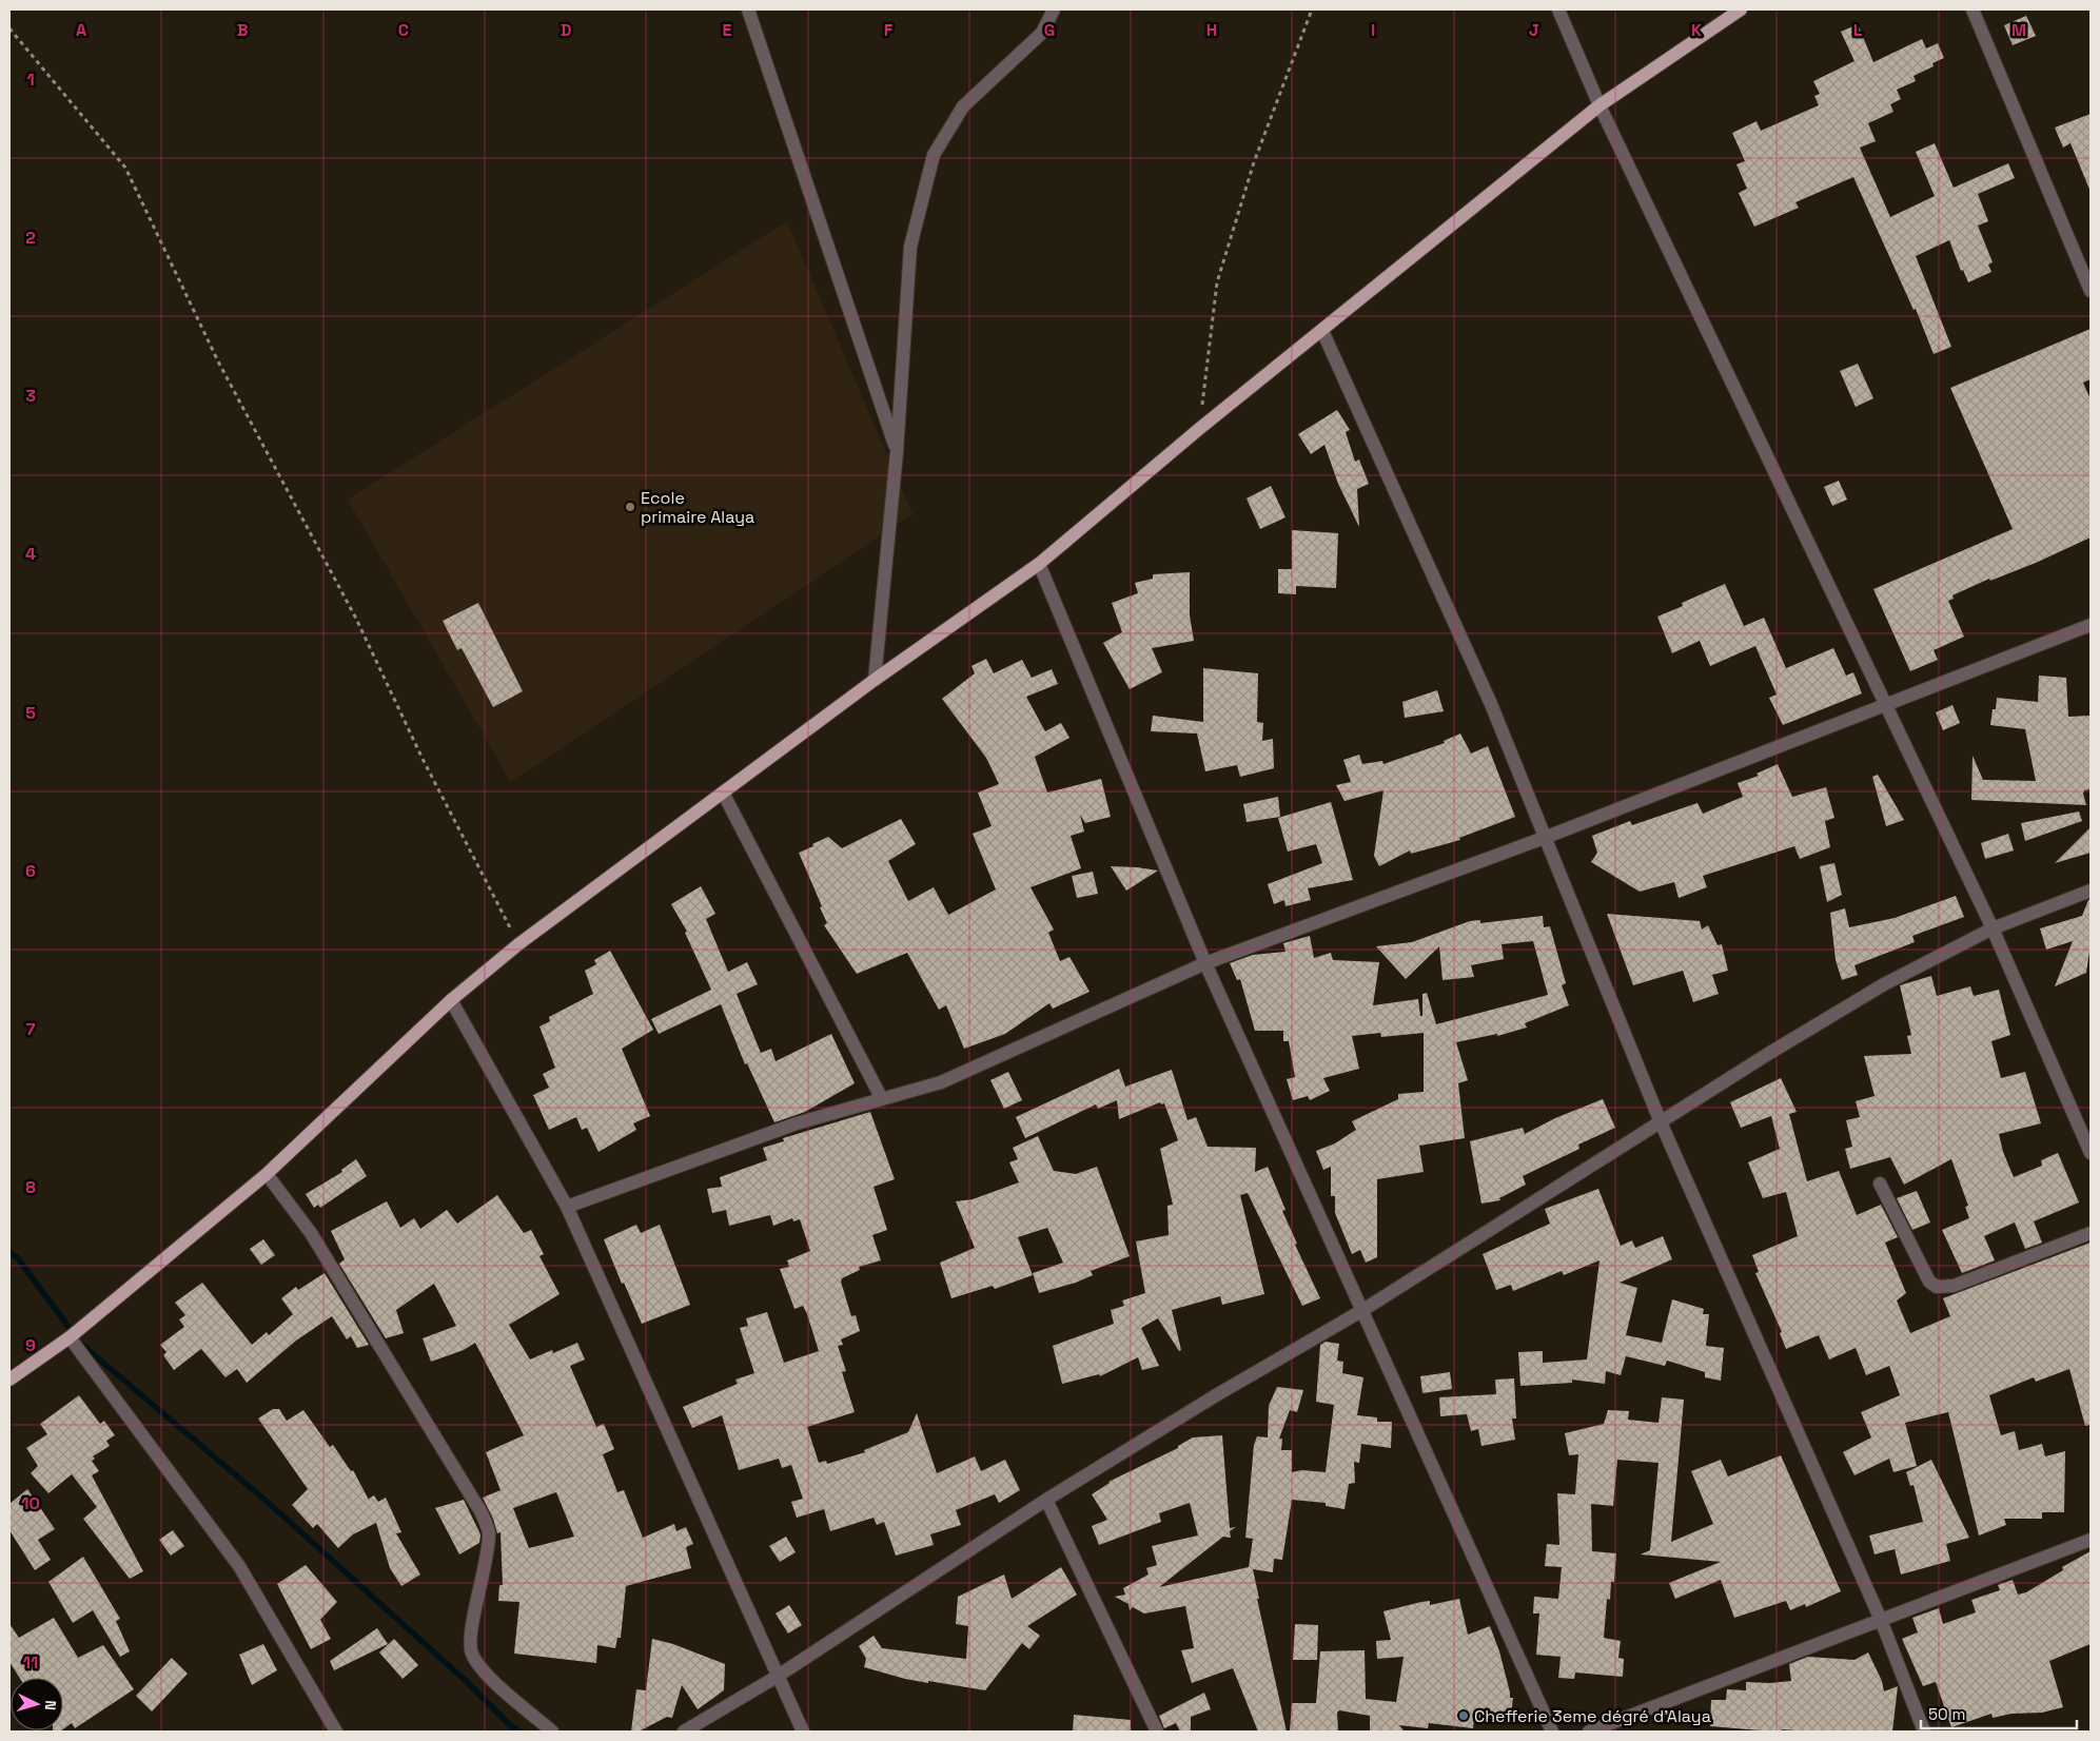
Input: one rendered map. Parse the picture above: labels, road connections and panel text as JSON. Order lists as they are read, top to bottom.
{
  "places": ["Ecole primaire Alaya", "Chefferie 3eme dégré d'Alaya"],
  "scale_bar": "50 m",
  "north": "right",
  "grid": {
    "columns": [
      "A",
      "B",
      "C",
      "D",
      "E",
      "F",
      "G",
      "H",
      "I",
      "J",
      "K",
      "L",
      "M"
    ],
    "rows": [
      "1",
      "2",
      "3",
      "4",
      "5",
      "6",
      "7",
      "8",
      "9",
      "10",
      "11"
    ]
  }
}
